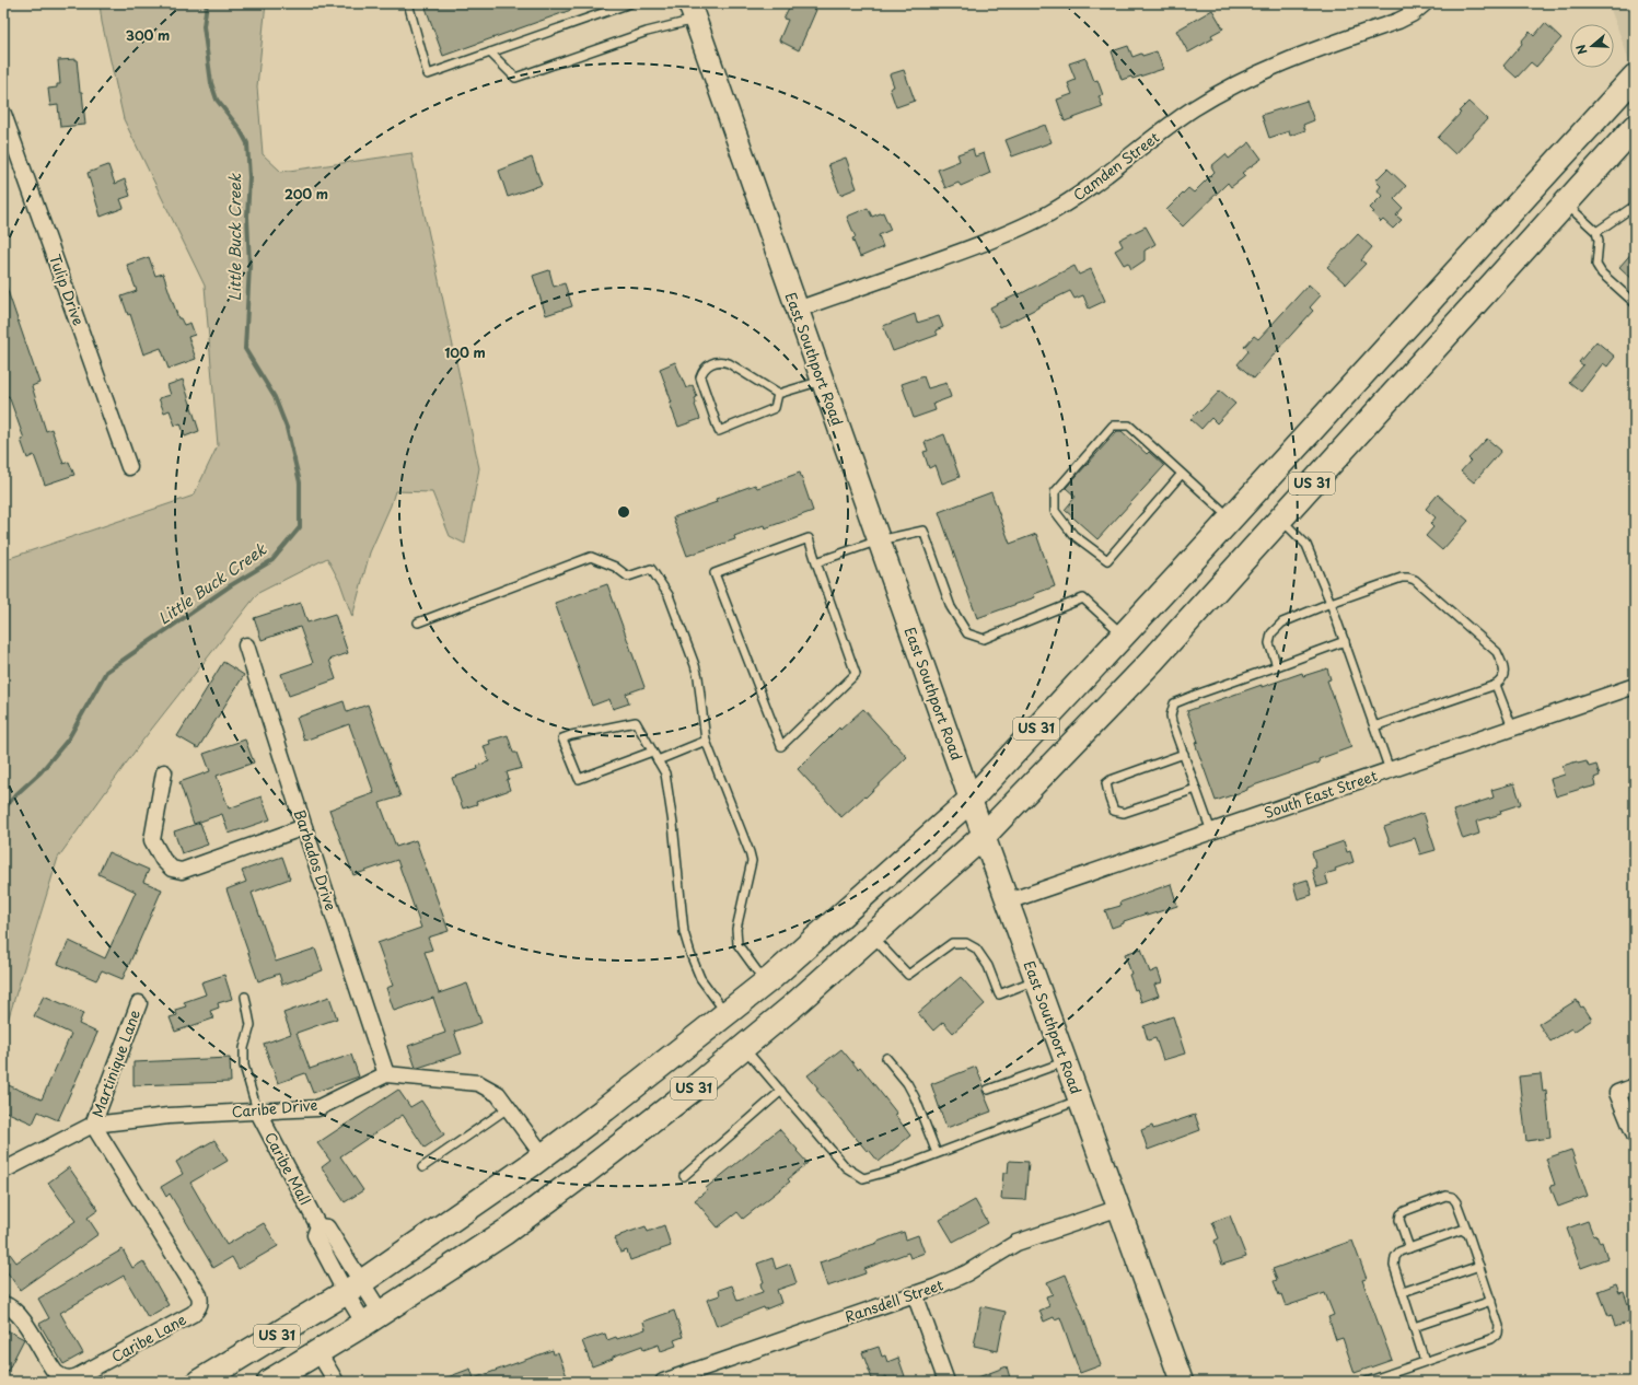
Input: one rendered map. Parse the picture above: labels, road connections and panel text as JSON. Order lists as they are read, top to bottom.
{
  "streets": {
    "main road": ["East Southport Road", "US 31"],
    "street": [
      "Camden Street",
      "Tulip Drive",
      "South East Street",
      "Barbados Drive",
      "Martinique Lane",
      "Caribe Drive",
      "Caribe Mall",
      "Ransdell Street",
      "Caribe Lane"
    ]
  },
  "crossings": [
    ["Camden Street", "East Southport Road"],
    ["East Southport Road", "US 31"],
    ["East Southport Road", "South East Street"],
    ["East Southport Road", "Ransdell Street"],
    ["US 31", "Caribe Mall"],
    ["Barbados Drive", "Caribe Drive"],
    ["Martinique Lane", "Caribe Drive"],
    ["Martinique Lane", "Caribe Lane"],
    ["Caribe Drive", "Caribe Mall"],
    ["Caribe Drive", "Caribe Lane"]
  ],
  "water": ["Little Buck Creek"],
  "north": "left",
  "rings": ["300 m", "200 m", "100 m"]
}
